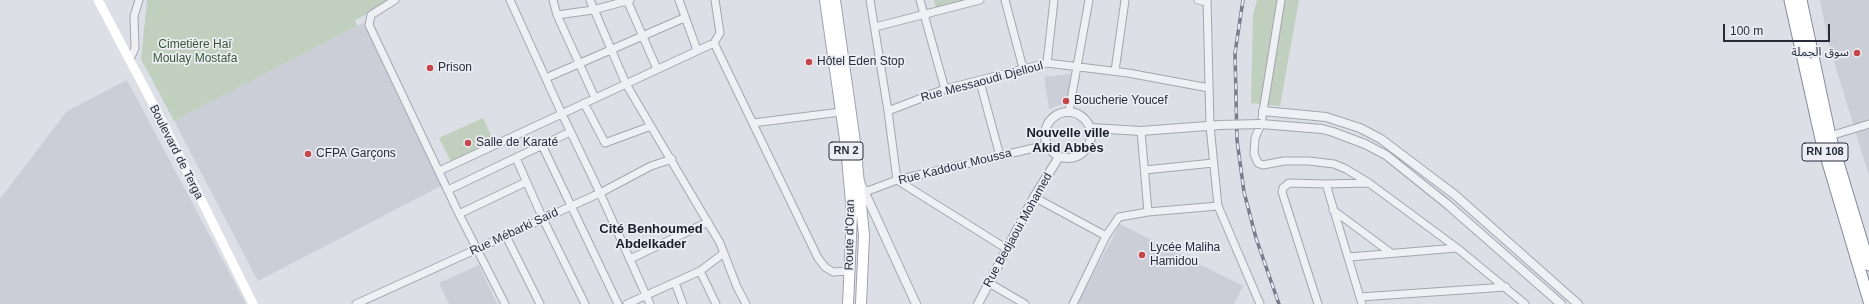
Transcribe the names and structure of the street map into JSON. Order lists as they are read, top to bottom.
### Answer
{
  "streets": {
    "highway": ["RN 108"],
    "main road": ["RN 2", "Boulevard de Terga", "Route d'Oran"],
    "street": [
      "Rue Messaoudi Djelloul",
      "Rue Kaddour Moussa",
      "Rue Bedjaoui Mohamed",
      "Rue Mébarki Saïd"
    ]
  },
  "crossings": [
    ["Rue Kaddour Moussa", "Rue Bedjaoui Mohamed"]
  ],
  "districts": ["Nouvelle ville Akid Abbès", "Cité Benhoumed Abdelkader"],
  "parks": ["Cimetière Haï Moulay Mostafa"],
  "places": [
    "سوق الجملة",
    "Hôtel Eden Stop",
    "Prison",
    "Boucherie Youcef",
    "Salle de Karaté",
    "CFPA Garçons",
    "Lycée Maliha Hamidou"
  ],
  "scale_bar": "100 m"
}
